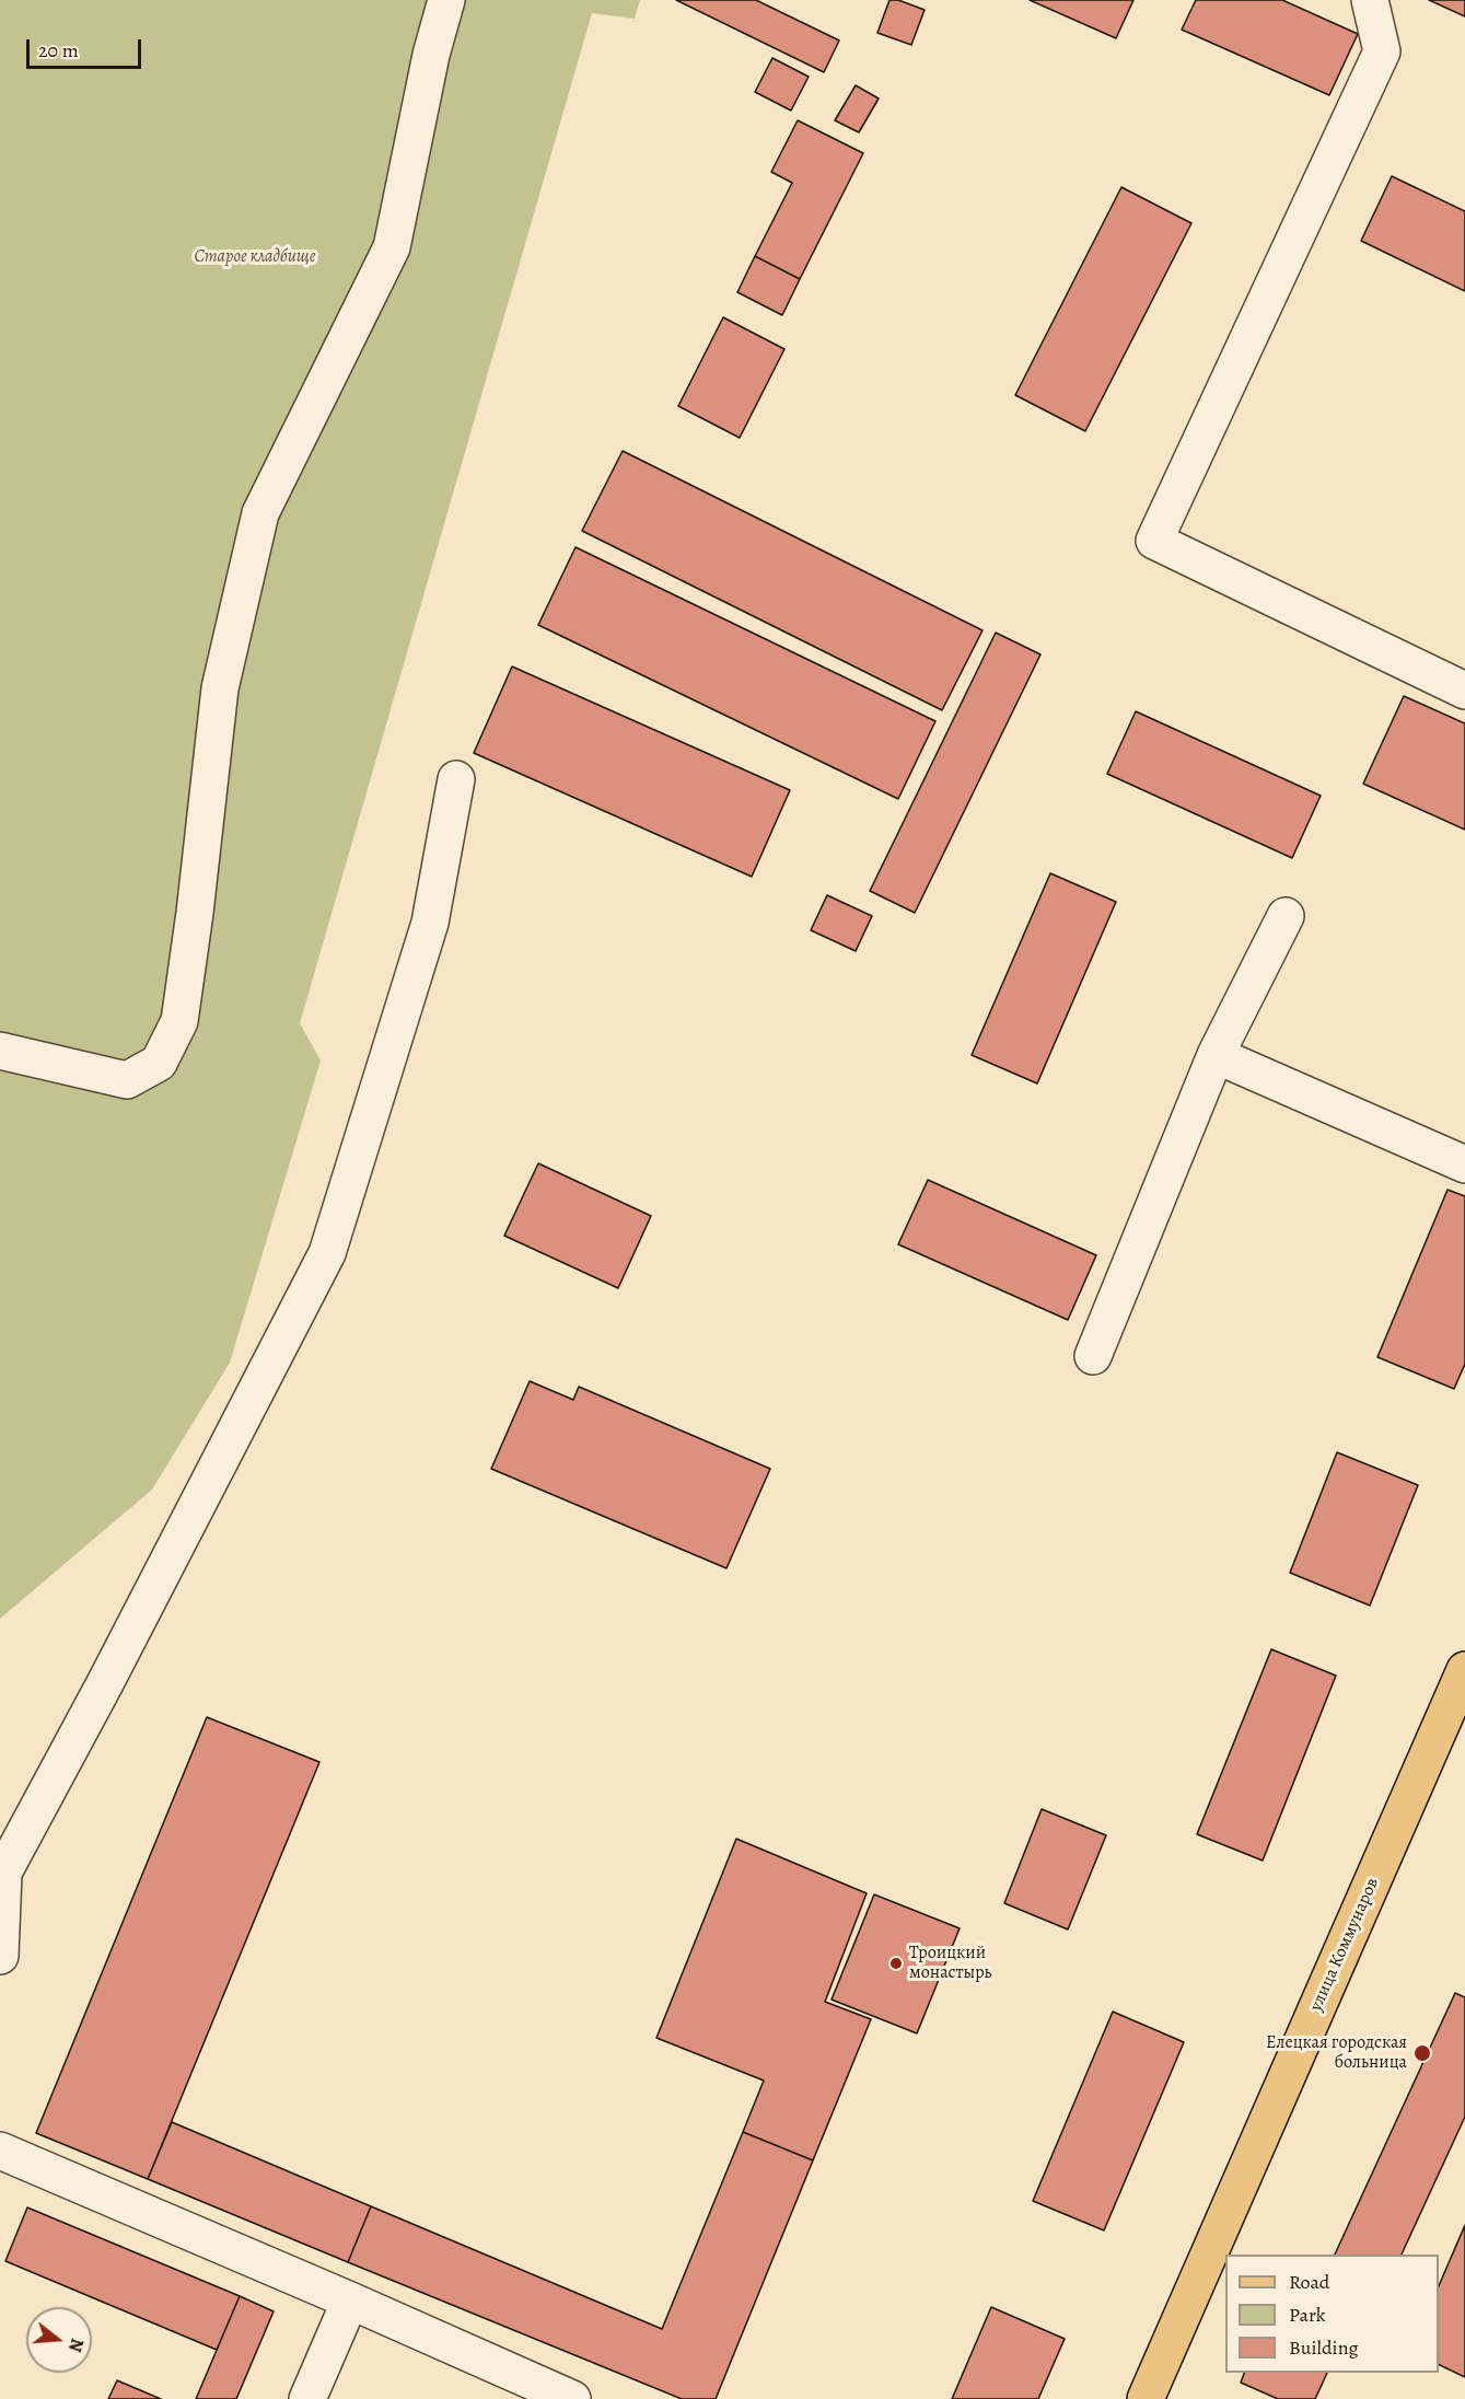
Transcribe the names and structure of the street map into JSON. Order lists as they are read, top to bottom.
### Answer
{
  "streets": {
    "main road": ["улица Коммунаров"]
  },
  "parks": ["Старое кладбище"],
  "places": ["Троицкий монастырь", "Елецкая городская больница"],
  "legend": ["Road", "Park", "Building"],
  "scale_bar": "20 m",
  "north": "right"
}
